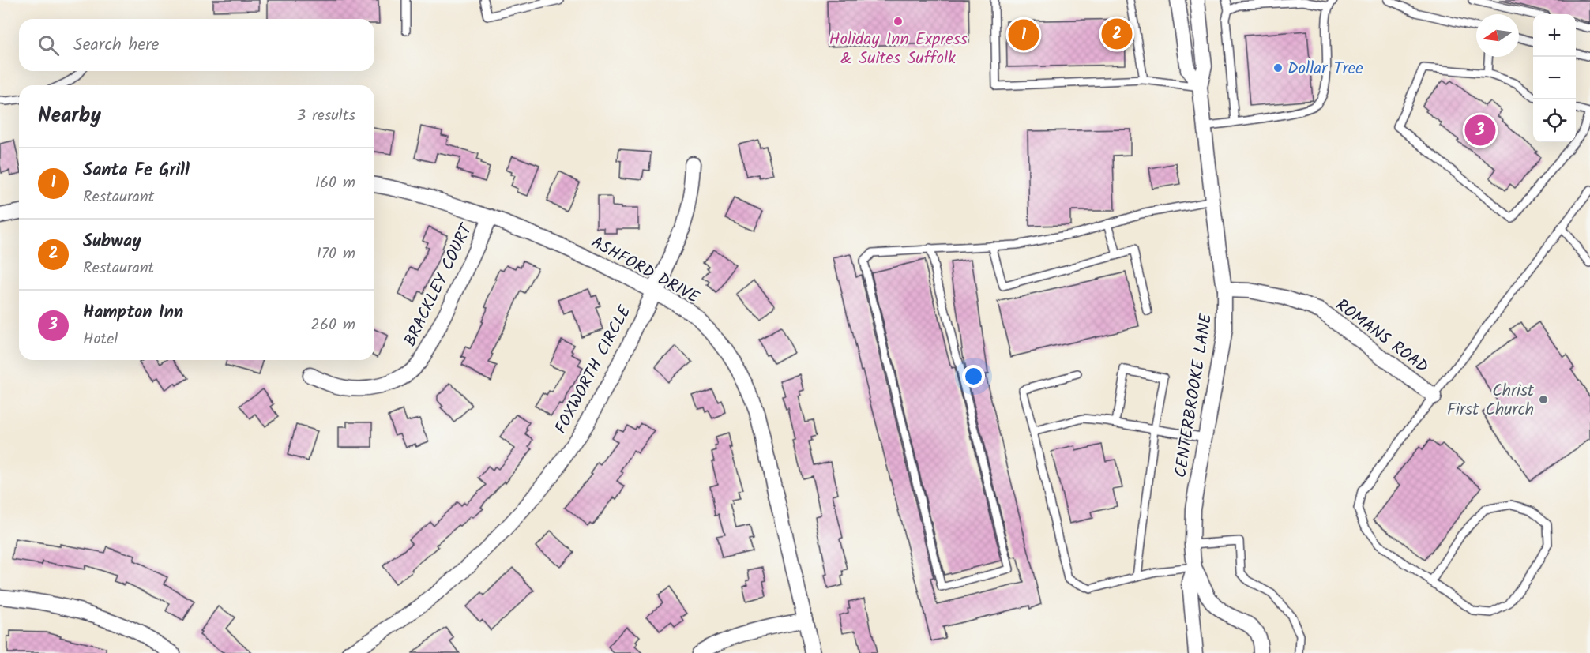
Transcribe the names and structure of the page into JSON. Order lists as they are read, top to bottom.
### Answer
{
  "streets": {
    "street": [
      "ASHFORD DRIVE",
      "BRACKLEY COURT",
      "ROMANS ROAD",
      "FOXWORTH CIRCLE",
      "CENTERBROOKE LANE"
    ]
  },
  "crossings": [
    ["ASHFORD DRIVE", "BRACKLEY COURT"],
    ["ASHFORD DRIVE", "FOXWORTH CIRCLE"],
    ["ROMANS ROAD", "CENTERBROOKE LANE"]
  ],
  "places": ["Holiday Inn Express & Suites Suffolk", "Dollar Tree", "Christ First Church"],
  "north": "left",
  "page": {
    "map_buttons": ["+", "−"],
    "pins": ["2", "1", "3"],
    "search": "Search here",
    "heading": ["Nearby", "3 results"],
    "list": [
      {
        "mark": "1",
        "name": "Santa Fe Grill",
        "note": "Restaurant",
        "value": "160 m"
      },
      {
        "mark": "2",
        "name": "Subway",
        "note": "Restaurant",
        "value": "170 m"
      },
      {
        "mark": "3",
        "name": "Hampton Inn",
        "note": "Hotel",
        "value": "260 m"
      }
    ]
  }
}
